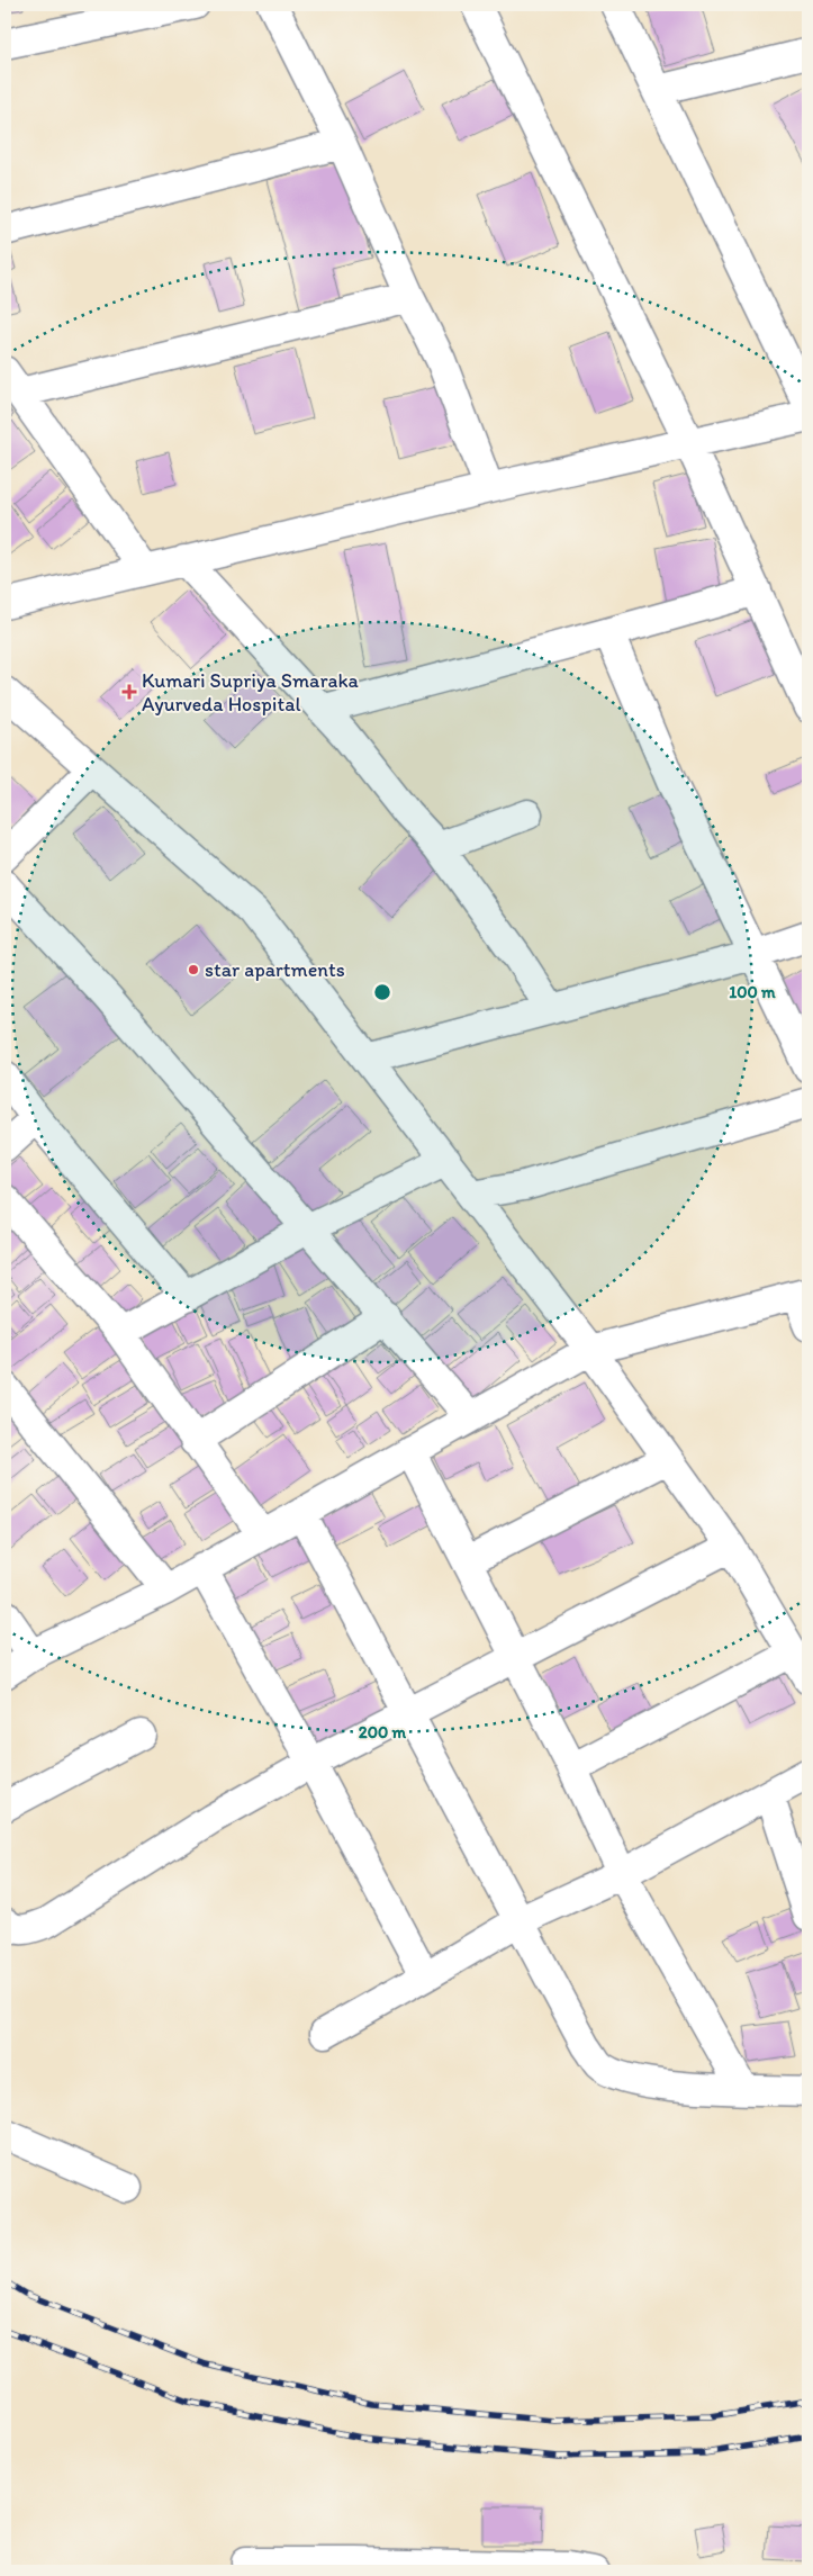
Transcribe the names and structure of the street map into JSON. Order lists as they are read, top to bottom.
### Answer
{
  "places": {
    "health": ["Kumari Supriya Smaraka Ayurveda Hospital"],
    "other": ["star apartments"]
  },
  "rings": ["100 m", "200 m"]
}
